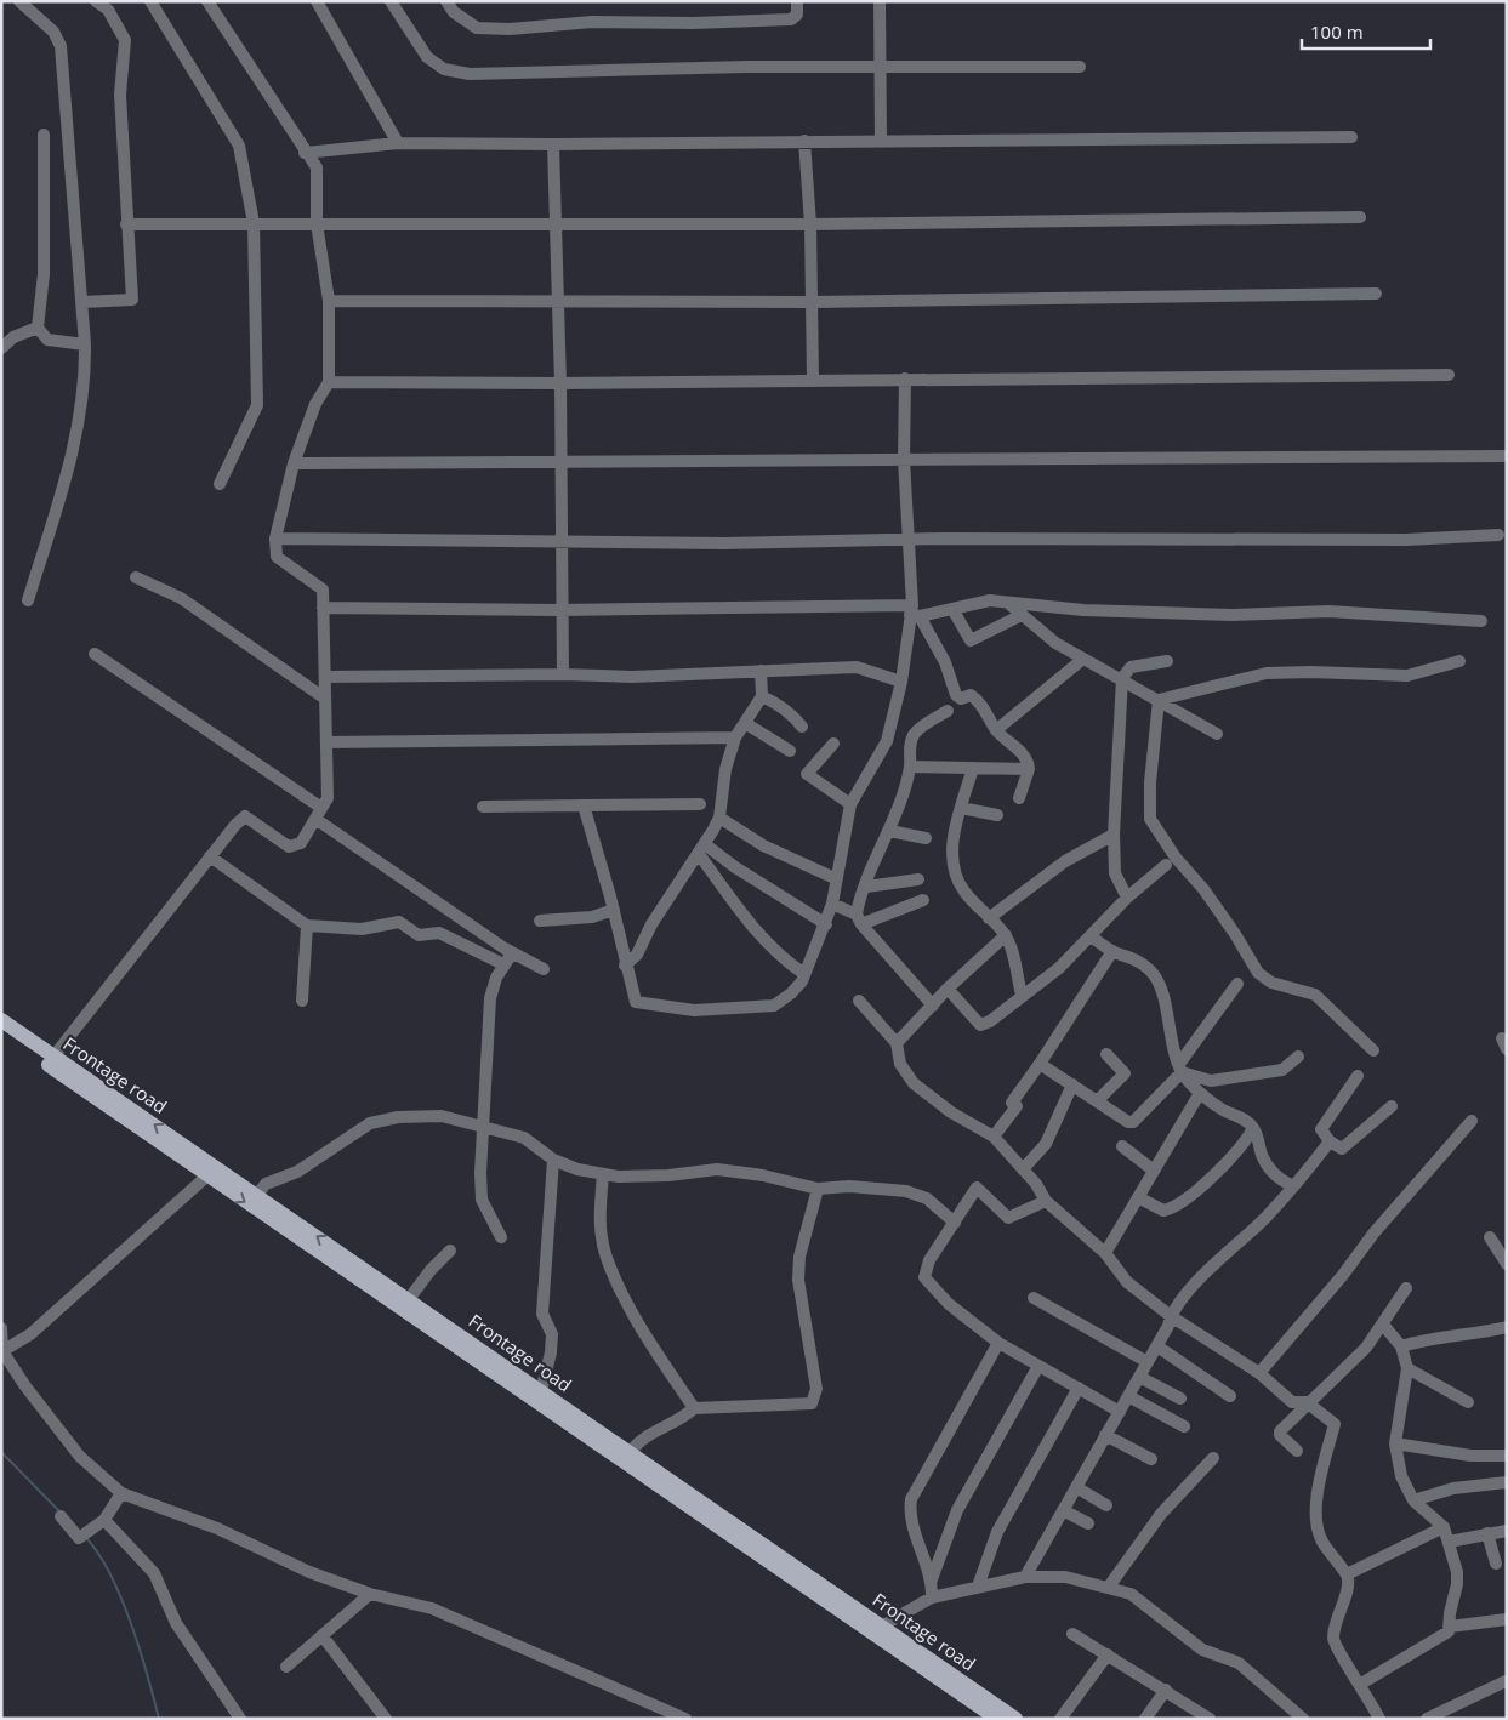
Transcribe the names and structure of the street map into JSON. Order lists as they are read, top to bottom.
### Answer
{
  "streets": {
    "main road": ["Frontage road"]
  },
  "scale_bar": "100 m"
}
